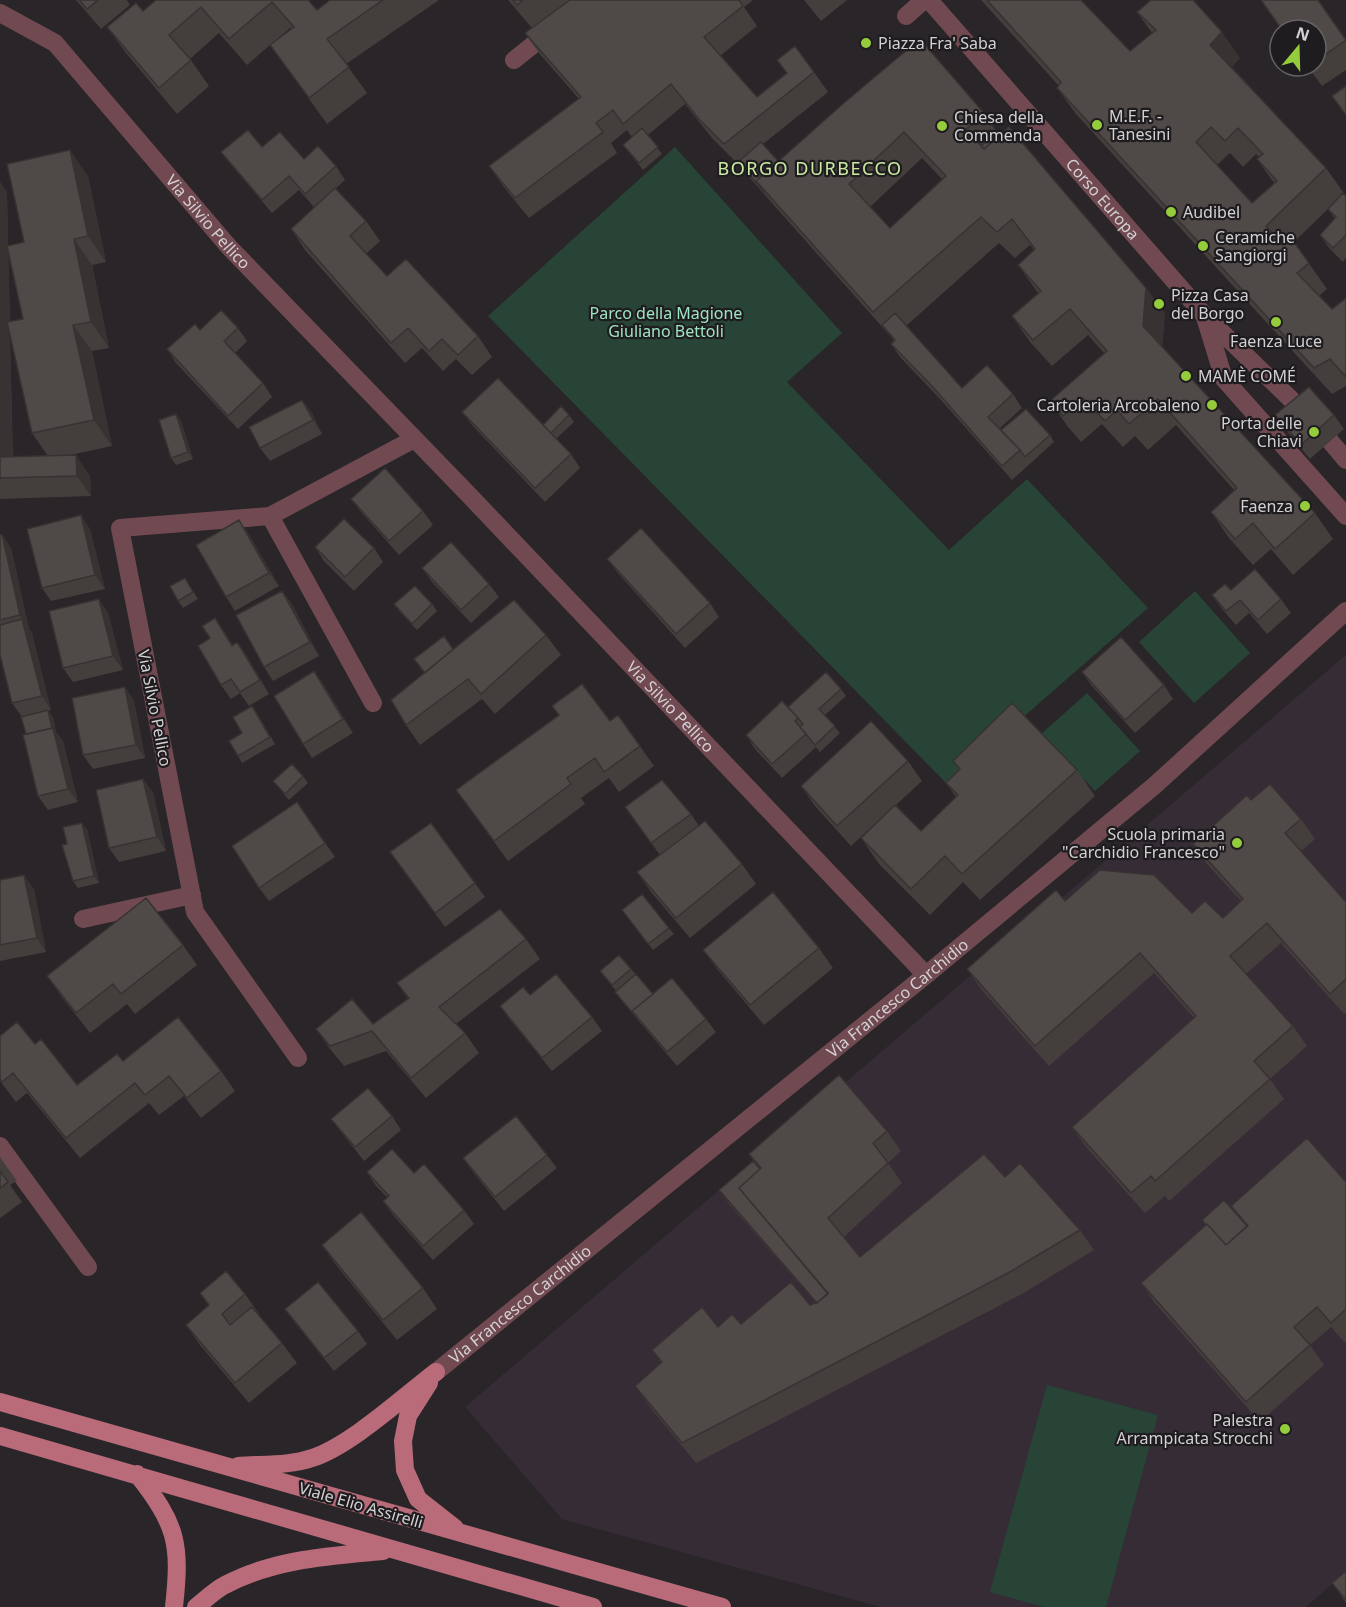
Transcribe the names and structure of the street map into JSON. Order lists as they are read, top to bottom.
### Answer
{
  "streets": {
    "main road": ["Viale Elio Assirelli"],
    "street": ["Corso Europa", "Via Silvio Pellico", "Via Francesco Carchidio"]
  },
  "crossings": [
    ["Via Silvio Pellico", "Via Francesco Carchidio"]
  ],
  "districts": ["BORGO DURBECCO"],
  "parks": ["Parco della Magione Giuliano Bettoli"],
  "places": [
    "Piazza Fra' Saba",
    "M.E.F. - Tanesini",
    "Chiesa della Commenda",
    "Audibel",
    "Ceramiche Sangiorgi",
    "Pizza Casa del Borgo",
    "Faenza Luce",
    "MAMÈ COMÉ",
    "Cartoleria Arcobaleno",
    "Porta delle Chiavi",
    "Faenza",
    "Scuola primaria \"Carchidio Francesco\"",
    "Palestra Arrampicata Strocchi"
  ],
  "north": "top"
}
